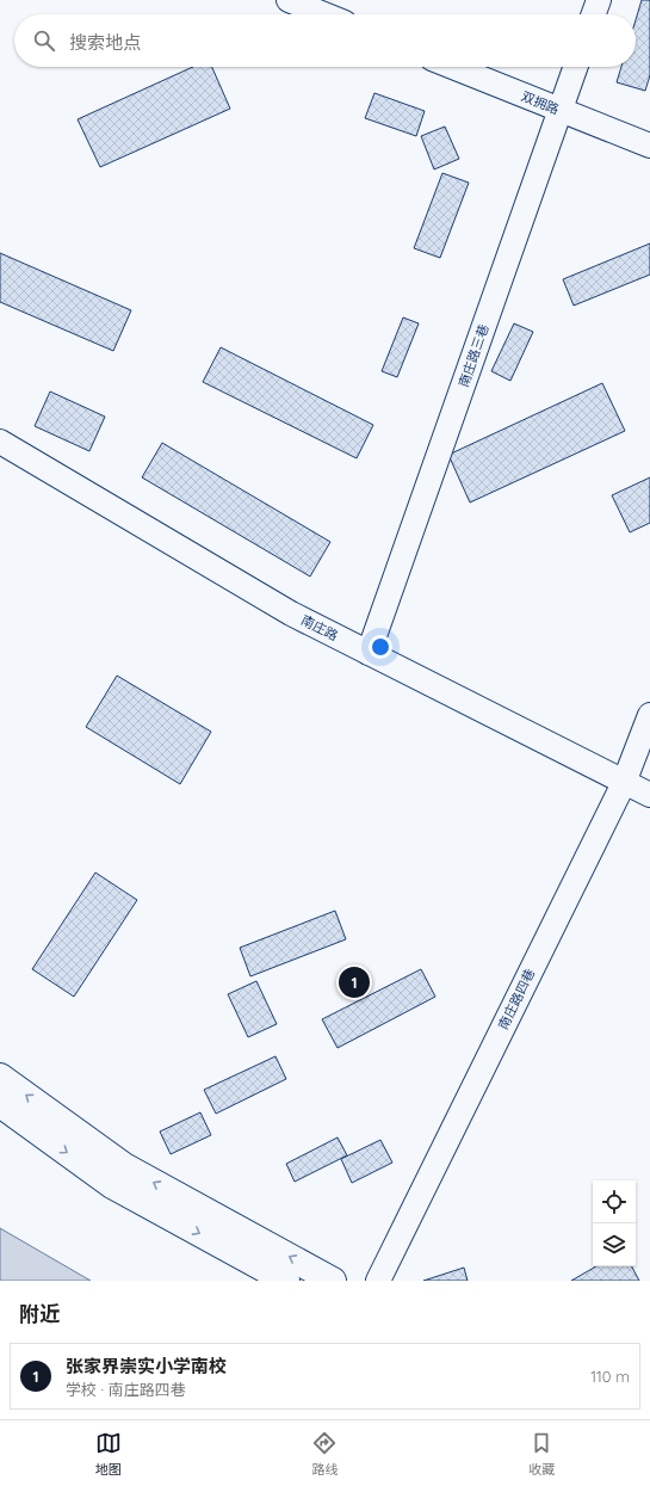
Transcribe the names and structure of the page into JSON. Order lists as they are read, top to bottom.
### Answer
{
  "streets": {
    "street": [
      "双拥路",
      "南庄路三巷",
      "南庄路",
      "南庄路四巷"
    ]
  },
  "crossings": [
    ["双拥路", "南庄路三巷"],
    ["南庄路三巷", "南庄路"],
    ["南庄路", "南庄路四巷"]
  ],
  "page": {
    "search": "搜索地点",
    "pins": "1",
    "heading": "附近",
    "list": [
      {
        "mark": "1",
        "name": "张家界崇实小学南校",
        "note": "学校 · 南庄路四巷",
        "value": "110 m"
      }
    ],
    "nav": ["地图", "路线", "收藏"]
  }
}
